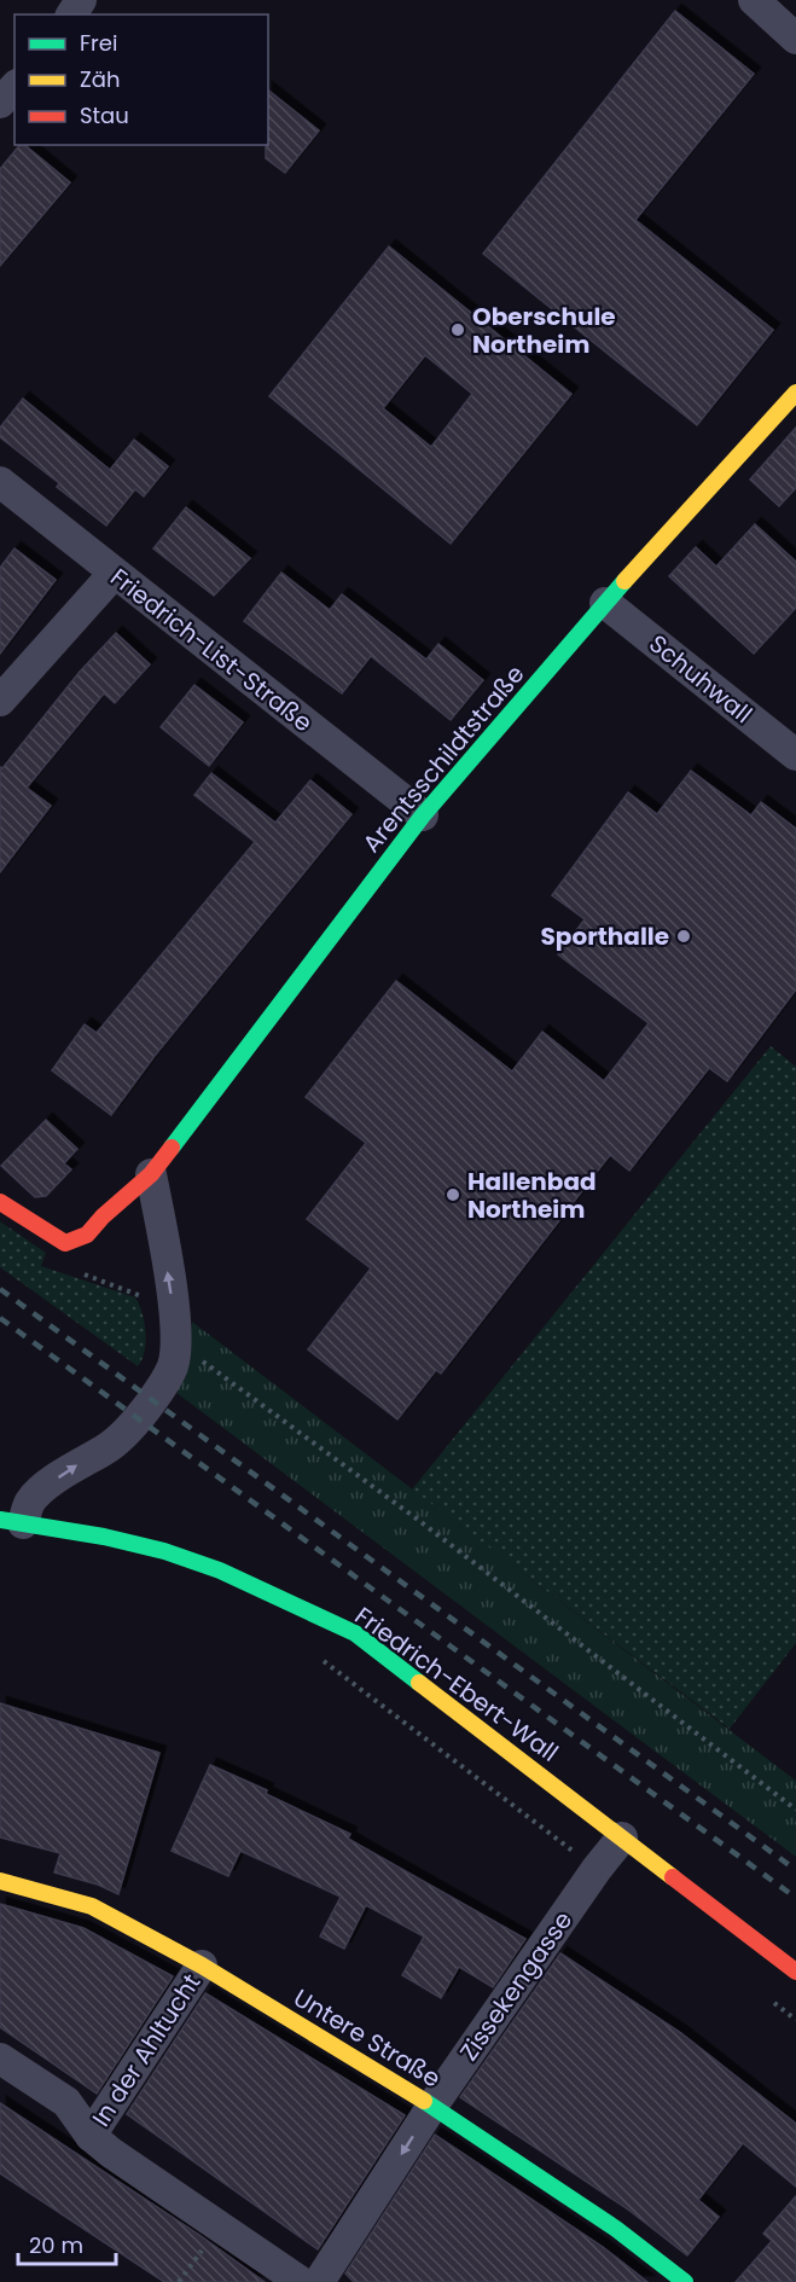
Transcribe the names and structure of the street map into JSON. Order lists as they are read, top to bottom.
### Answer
{
  "streets": {
    "street": [
      "Friedrich-List-Straße",
      "Schuhwall",
      "Arentsschildtstraße",
      "Friedrich-Ebert-Wall",
      "Zissekengasse",
      "Untere Straße",
      "In der Ahltucht"
    ]
  },
  "crossings": [
    ["Friedrich-List-Straße", "Arentsschildtstraße"],
    ["Schuhwall", "Arentsschildtstraße"],
    ["Friedrich-Ebert-Wall", "Zissekengasse"],
    ["Zissekengasse", "Untere Straße"],
    ["Untere Straße", "In der Ahltucht"]
  ],
  "one_way": ["Zissekengasse"],
  "places": ["Oberschule Northeim", "Sporthalle", "Hallenbad Northeim"],
  "legend": ["Frei", "Zäh", "Stau"],
  "scale_bar": "20 m"
}
